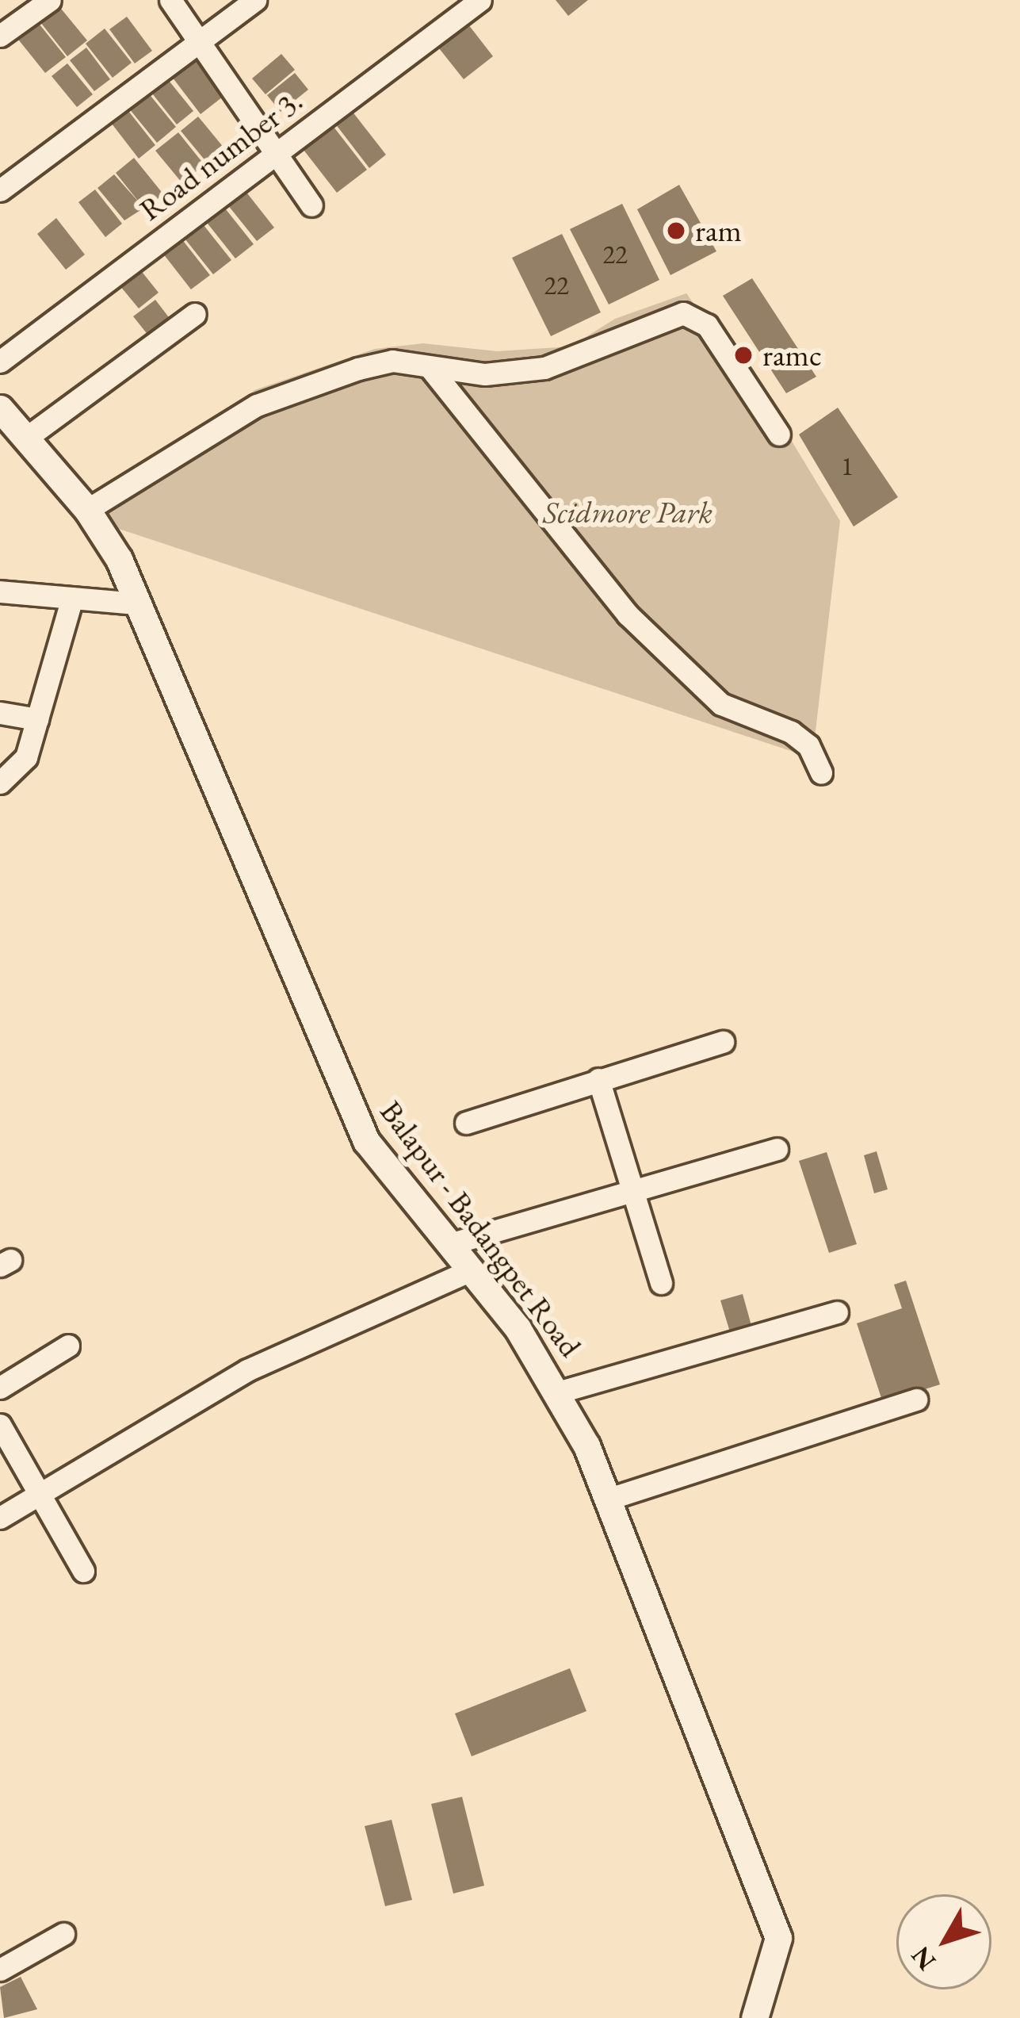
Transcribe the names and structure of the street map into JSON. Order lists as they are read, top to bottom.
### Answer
{
  "streets": {
    "street": ["Road number 3.", "Balapur - Badangpet Road"]
  },
  "parks": ["Scidmore Park"],
  "places": ["ram", "ramc"],
  "house_numbers": ["22", "22", "1"],
  "north": "bottom left"
}
